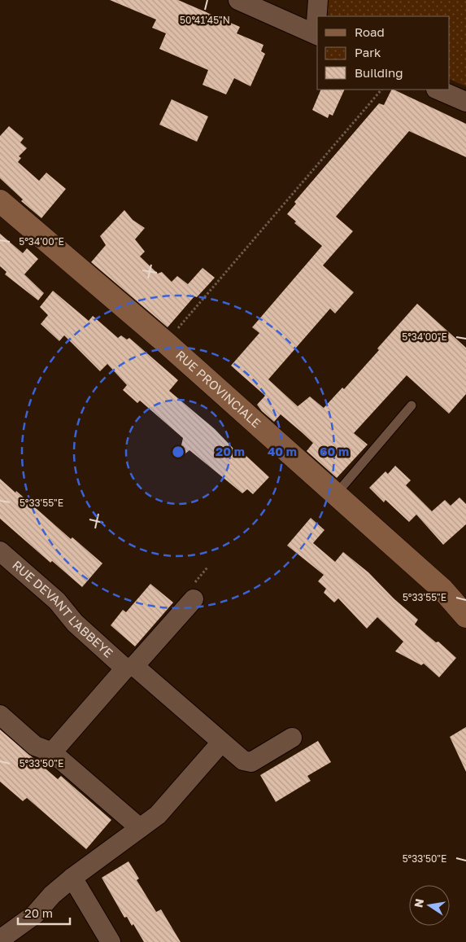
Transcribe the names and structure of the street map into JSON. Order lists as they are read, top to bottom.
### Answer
{
  "streets": {
    "main road": ["RUE PROVINCIALE"],
    "street": ["RUE DEVANT L'ABBEYE"]
  },
  "legend": ["Road", "Park", "Building"],
  "scale_bar": "20 m",
  "north": "left",
  "coordinates": [
    "50°41'45\"N",
    "5°34'00\"E",
    "5°33'55\"E",
    "5°33'50\"E"
  ],
  "rings": ["20 m", "40 m", "60 m"]
}
